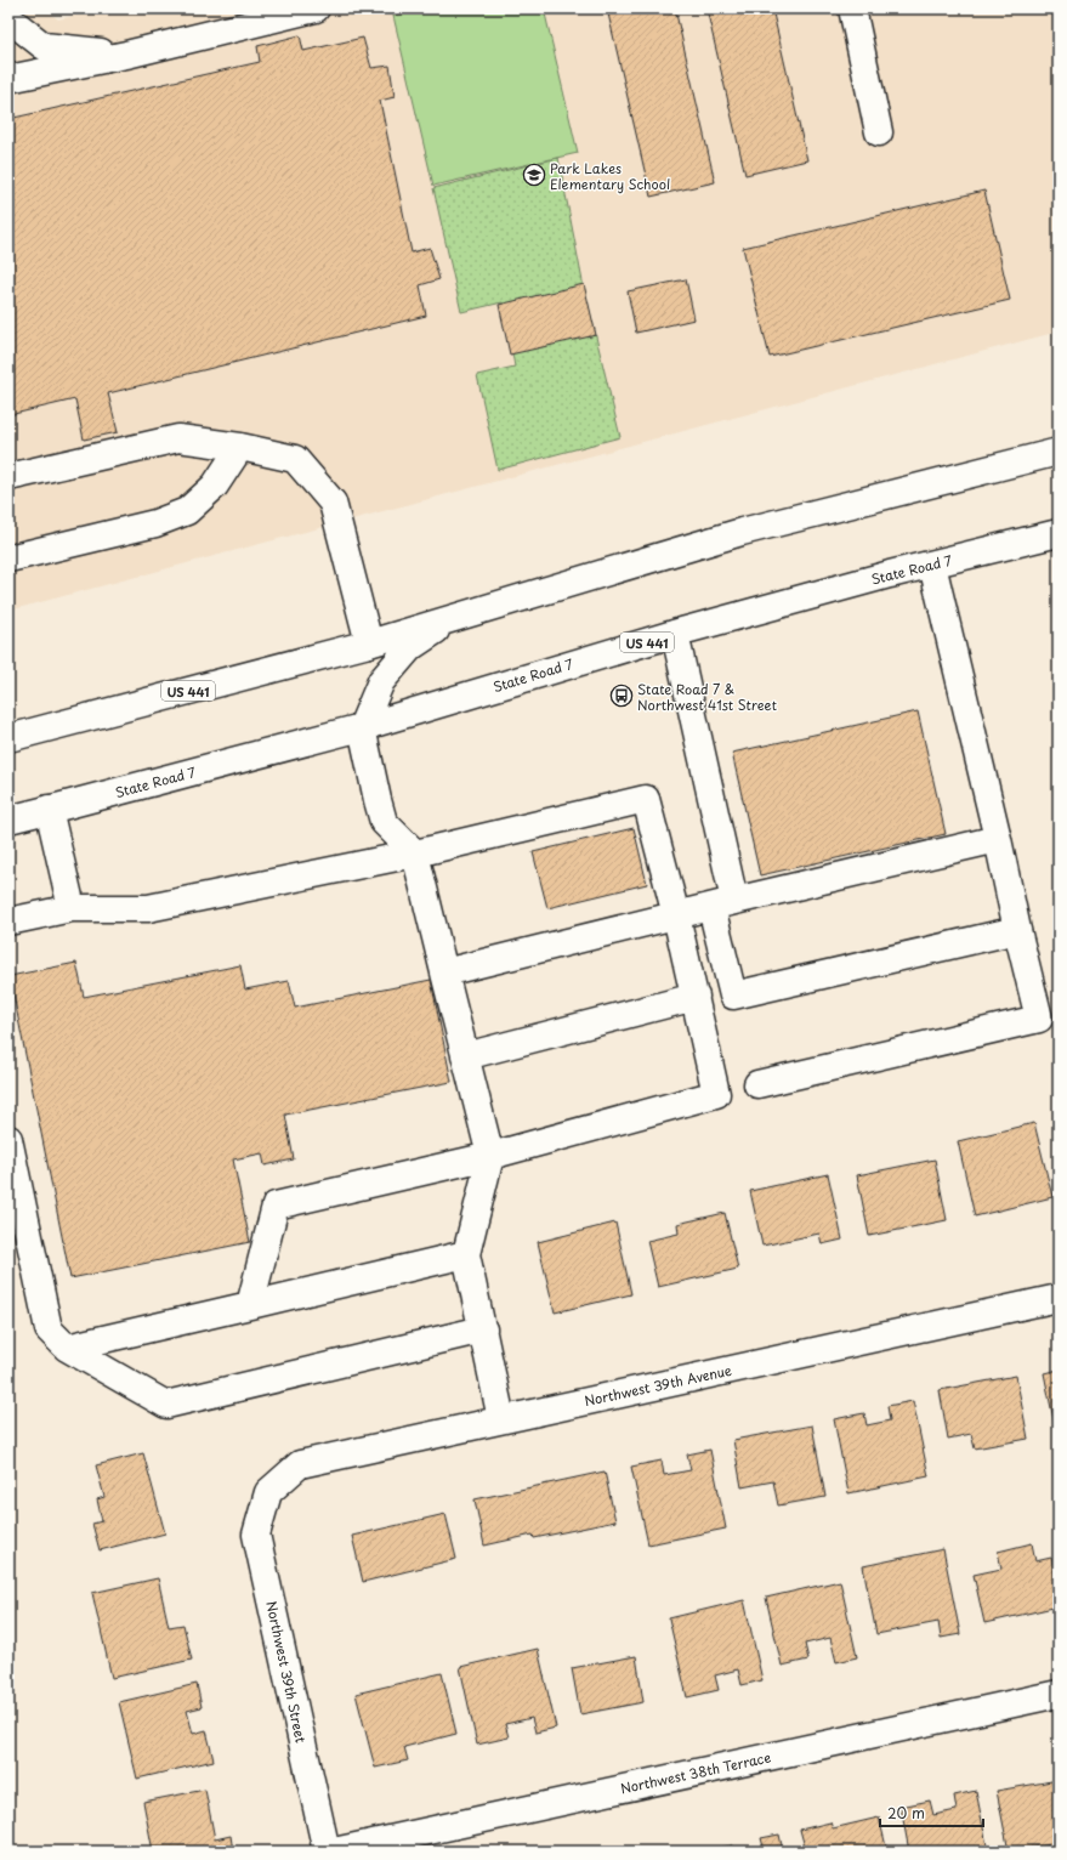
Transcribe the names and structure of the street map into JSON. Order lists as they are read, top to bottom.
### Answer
{
  "streets": {
    "main road": [
      "State Road 7",
      "US 441",
      "Northwest 39th Avenue",
      "Northwest 39th Street",
      "Northwest 38th Terrace"
    ]
  },
  "crossings": [
    ["Northwest 39th Avenue", "Northwest 39th Street"]
  ],
  "places": {
    "school or university": ["Park Lakes Elementary School"],
    "bus stop": ["State Road 7 & Northwest 41st Street"]
  },
  "scale_bar": "20 m"
}
